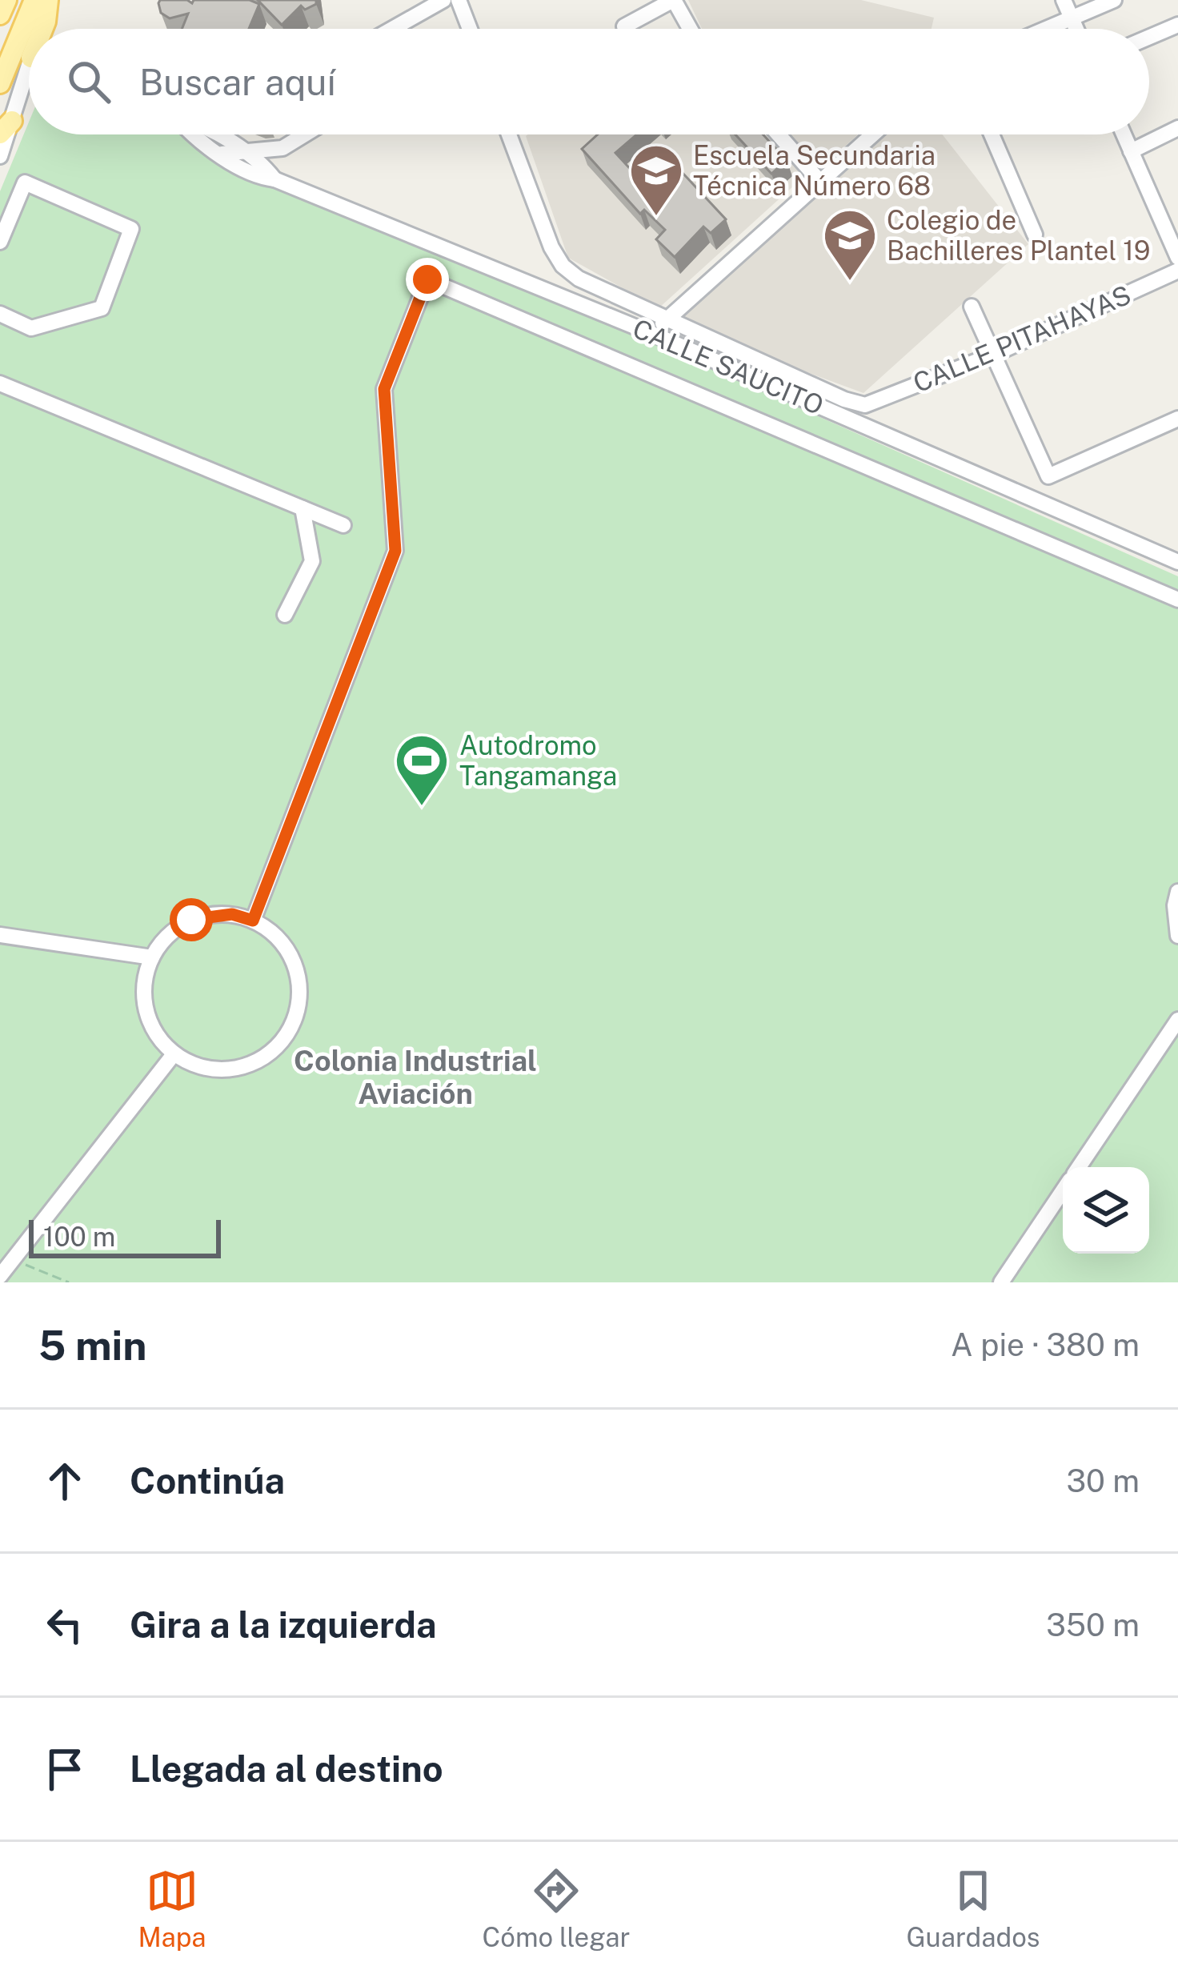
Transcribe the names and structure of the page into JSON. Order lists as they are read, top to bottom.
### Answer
{
  "streets": {
    "street": ["CALLE PITAHAYAS", "CALLE SAUCITO"]
  },
  "districts": ["Colonia Industrial Aviación"],
  "places": {
    "school or university": ["Escuela Secundaria Técnica Número 68", "Colegio de Bachilleres Plantel 19"],
    "sports": ["Autodromo Tangamanga"]
  },
  "scale_bar": "100 m",
  "page": {
    "search": "Buscar aquí",
    "scale": "100 m",
    "heading": ["5 min", "A pie · 380 m"],
    "list": [
      ["Continúa", "30 m"],
      ["Gira a la izquierda", "350 m"],
      "Llegada al destino"
    ],
    "nav": ["Mapa", "Cómo llegar", "Guardados"]
  }
}
